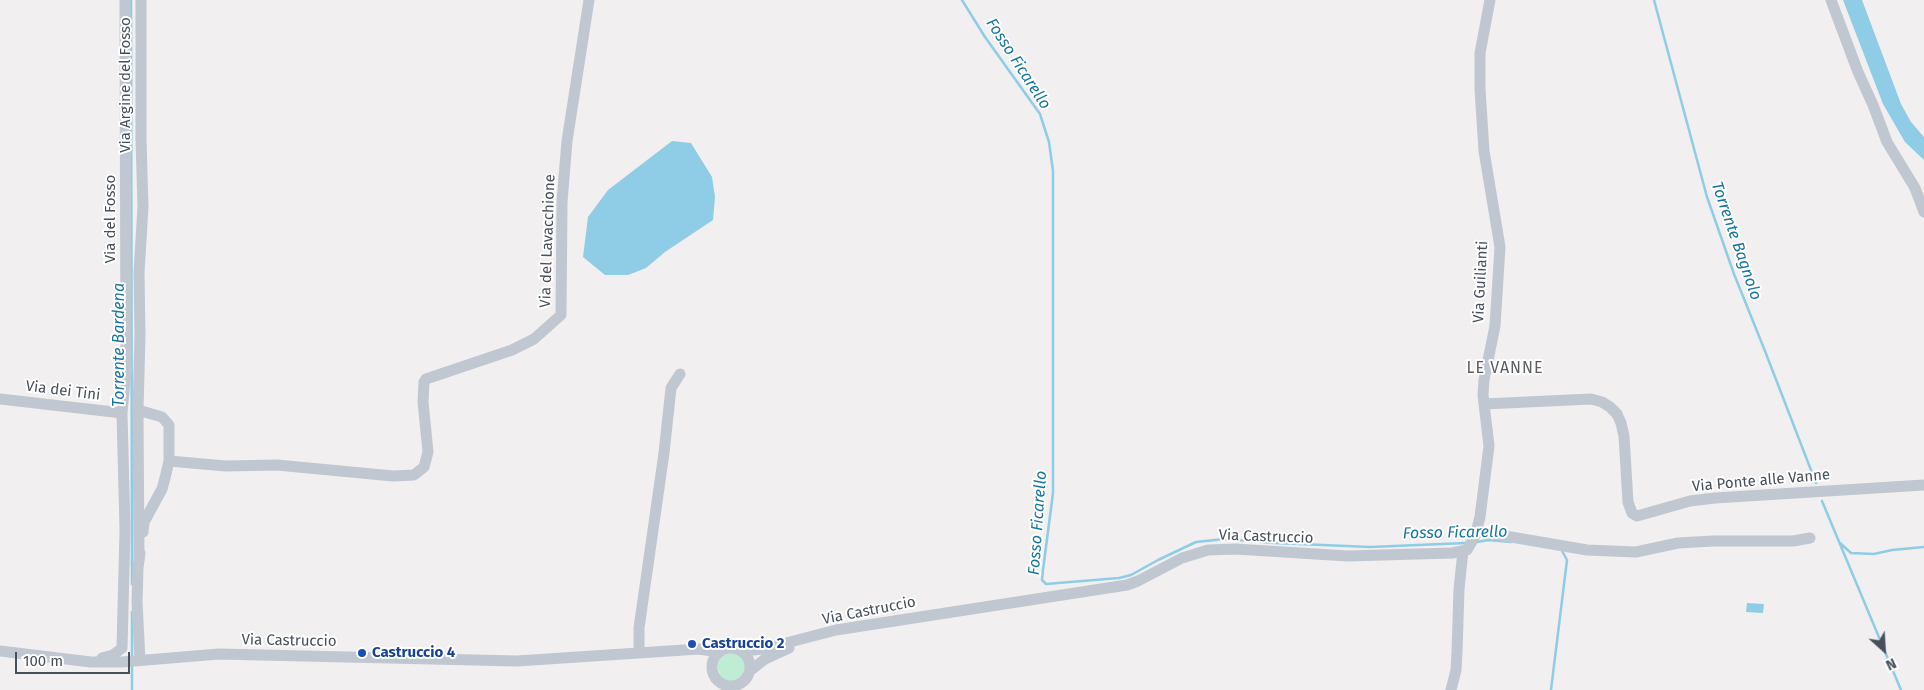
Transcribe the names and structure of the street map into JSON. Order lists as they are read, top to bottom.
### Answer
{
  "streets": {
    "street": [
      "Via Argine del Fosso",
      "Via del Fosso",
      "Via del Lavacchione",
      "Via Guilianti",
      "Via dei Tini",
      "Via Ponte alle Vanne",
      "Via Castruccio"
    ]
  },
  "crossings": [
    ["Via del Fosso", "Via dei Tini"],
    ["Via del Fosso", "Via Castruccio"],
    ["Via Guilianti", "Via Ponte alle Vanne"],
    ["Via Guilianti", "Via Castruccio"]
  ],
  "districts": ["LE VANNE"],
  "water": ["Fosso Ficarello", "Torrente Bagnolo", "Torrente Bardena"],
  "places": ["Castruccio 2", "Castruccio 4"],
  "scale_bar": "100 m",
  "north": "bottom right"
}
